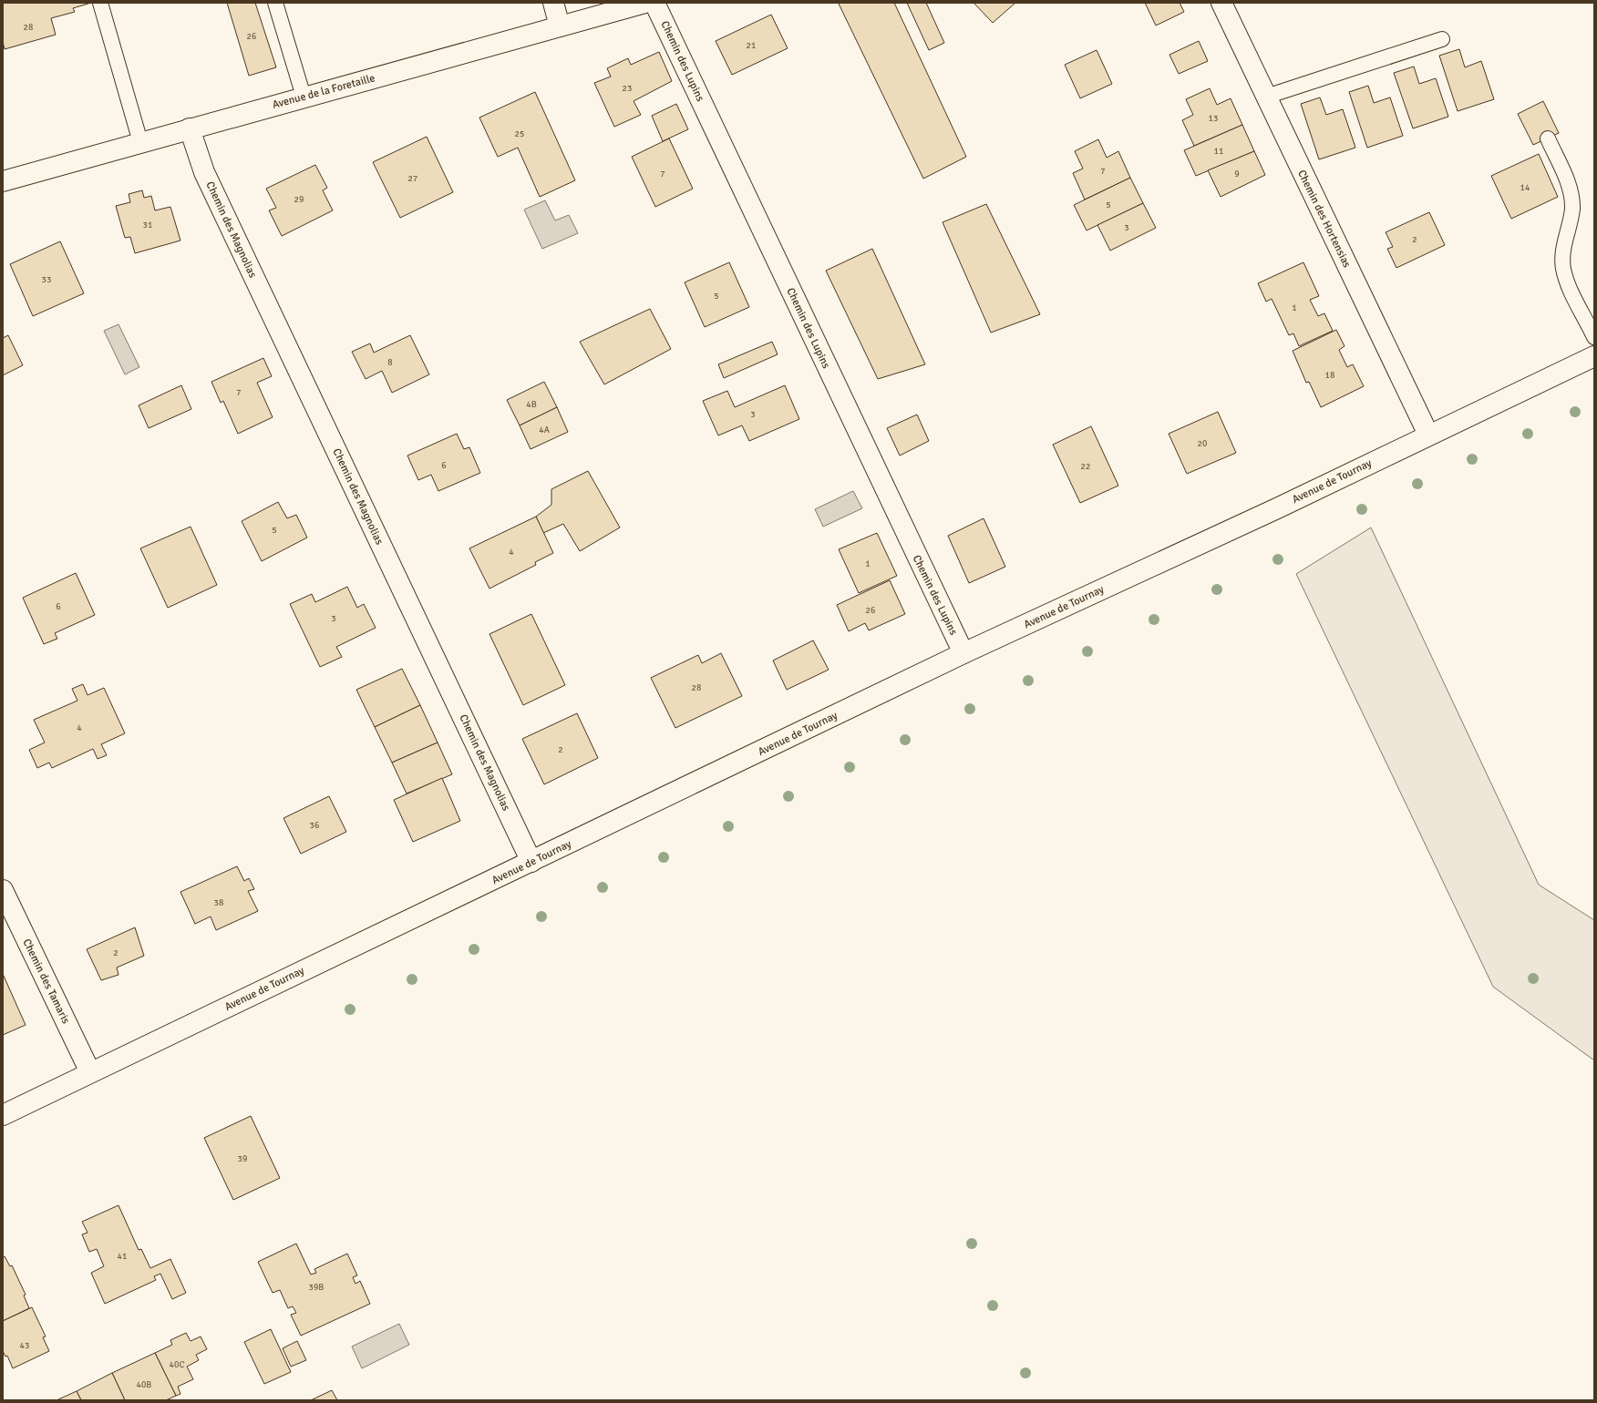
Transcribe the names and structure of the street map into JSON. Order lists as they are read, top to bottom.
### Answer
{
  "streets": {
    "street": [
      "Chemin des Lupins",
      "Avenue de la Foretaille",
      "Chemin des Hortensias",
      "Chemin des Magnolias",
      "Avenue de Tournay",
      "Chemin des Tamaris"
    ]
  },
  "crossings": [
    ["Chemin des Lupins", "Avenue de Tournay"],
    ["Avenue de la Foretaille", "Chemin des Magnolias"],
    ["Chemin des Hortensias", "Avenue de Tournay"],
    ["Chemin des Magnolias", "Avenue de Tournay"],
    ["Avenue de Tournay", "Chemin des Tamaris"]
  ],
  "house_numbers": [
    "28",
    "26",
    "21",
    "23",
    "13",
    "25",
    "11",
    "7",
    "7",
    "9",
    "27",
    "14",
    "29",
    "5",
    "31",
    "3",
    "2",
    "33",
    "5",
    "1",
    "8",
    "18",
    "7",
    "4B",
    "3",
    "4A",
    "20",
    "6",
    "22",
    "5",
    "4",
    "1",
    "6",
    "26",
    "3",
    "28",
    "4",
    "2",
    "36",
    "38",
    "2",
    "39",
    "41",
    "39B",
    "43",
    "40C",
    "40B"
  ]
}
